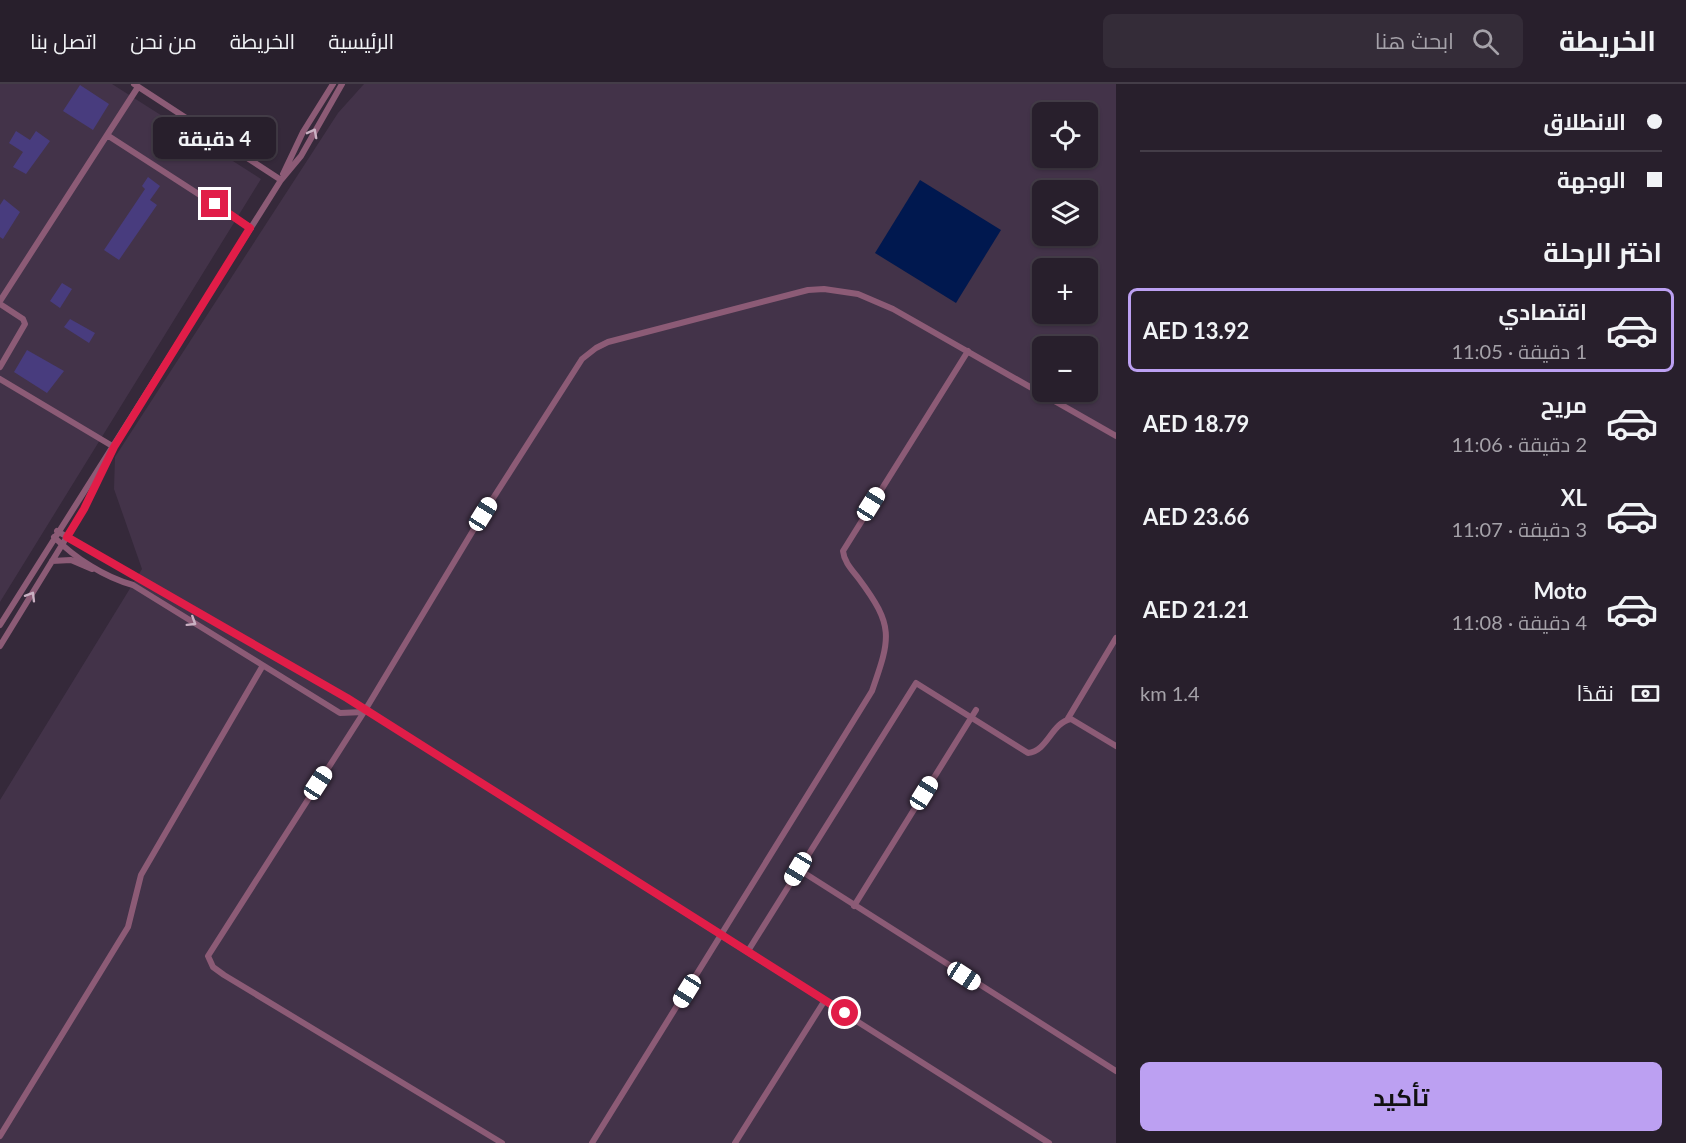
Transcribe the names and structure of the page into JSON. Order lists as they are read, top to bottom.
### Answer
{
  "page": {
    "header": "الخريطة",
    "search": "ابحث هنا",
    "nav": [
      "الرئيسية",
      "الخريطة",
      "من نحن",
      "اتصل بنا"
    ],
    "banner": ["الانطلاق", "الوجهة"],
    "map_buttons": ["+", "−"],
    "bubble": "4 دقيقة",
    "heading": "اختر الرحلة",
    "list": [
      {
        "name": "اقتصادي",
        "note": "1 دقيقة · 11:05",
        "value": "AED 13.92"
      },
      {
        "name": "مريح",
        "note": "2 دقيقة · 11:06",
        "value": "AED 18.79"
      },
      {
        "name": "XL",
        "note": "3 دقيقة · 11:07",
        "value": "AED 23.66"
      },
      {
        "name": "Moto",
        "note": "4 دقيقة · 11:08",
        "value": "AED 21.21"
      }
    ],
    "pay": ["نقدًا", "1.4 km"],
    "buttons": "تأكيد"
  }
}
